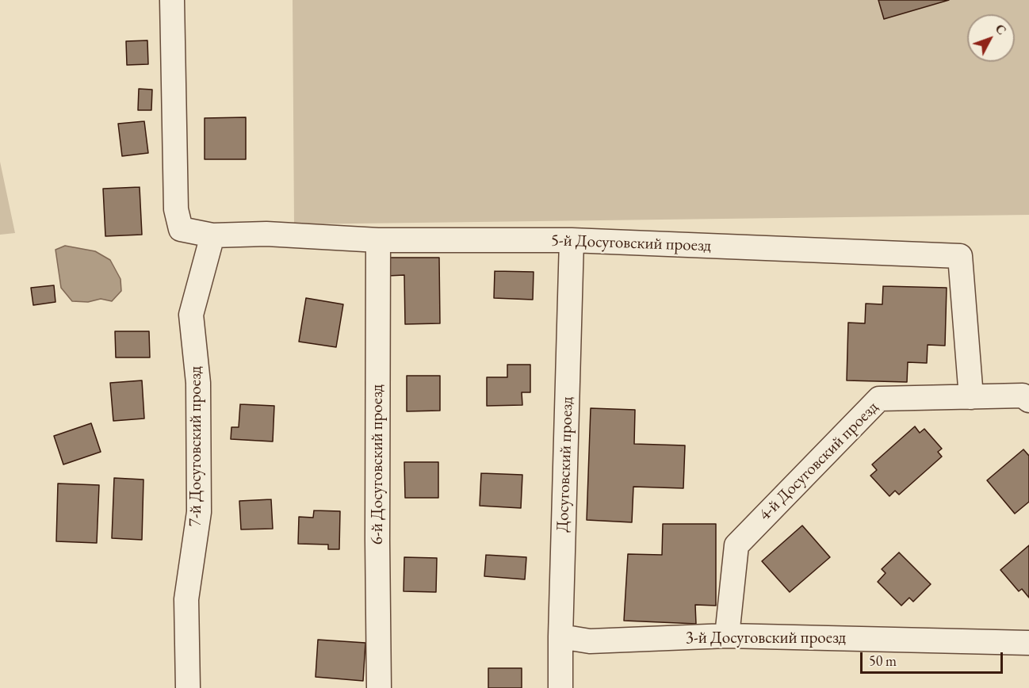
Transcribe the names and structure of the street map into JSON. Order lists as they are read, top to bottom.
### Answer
{
  "streets": {
    "street": [
      "5-й Досуговский проезд",
      "7-й Досуговский проезд",
      "4-й Досуговский проезд",
      "6-й Досуговский проезд",
      "Досуговский проезд",
      "3-й Досуговский проезд"
    ]
  },
  "crossings": [
    ["5-й Досуговский проезд", "7-й Досуговский проезд"],
    ["5-й Досуговский проезд", "4-й Досуговский проезд"],
    ["5-й Досуговский проезд", "6-й Досуговский проезд"],
    ["5-й Досуговский проезд", "Досуговский проезд"],
    ["4-й Досуговский проезд", "3-й Досуговский проезд"],
    ["Досуговский проезд", "3-й Досуговский проезд"]
  ],
  "scale_bar": "50 m",
  "north": "top right"
}
